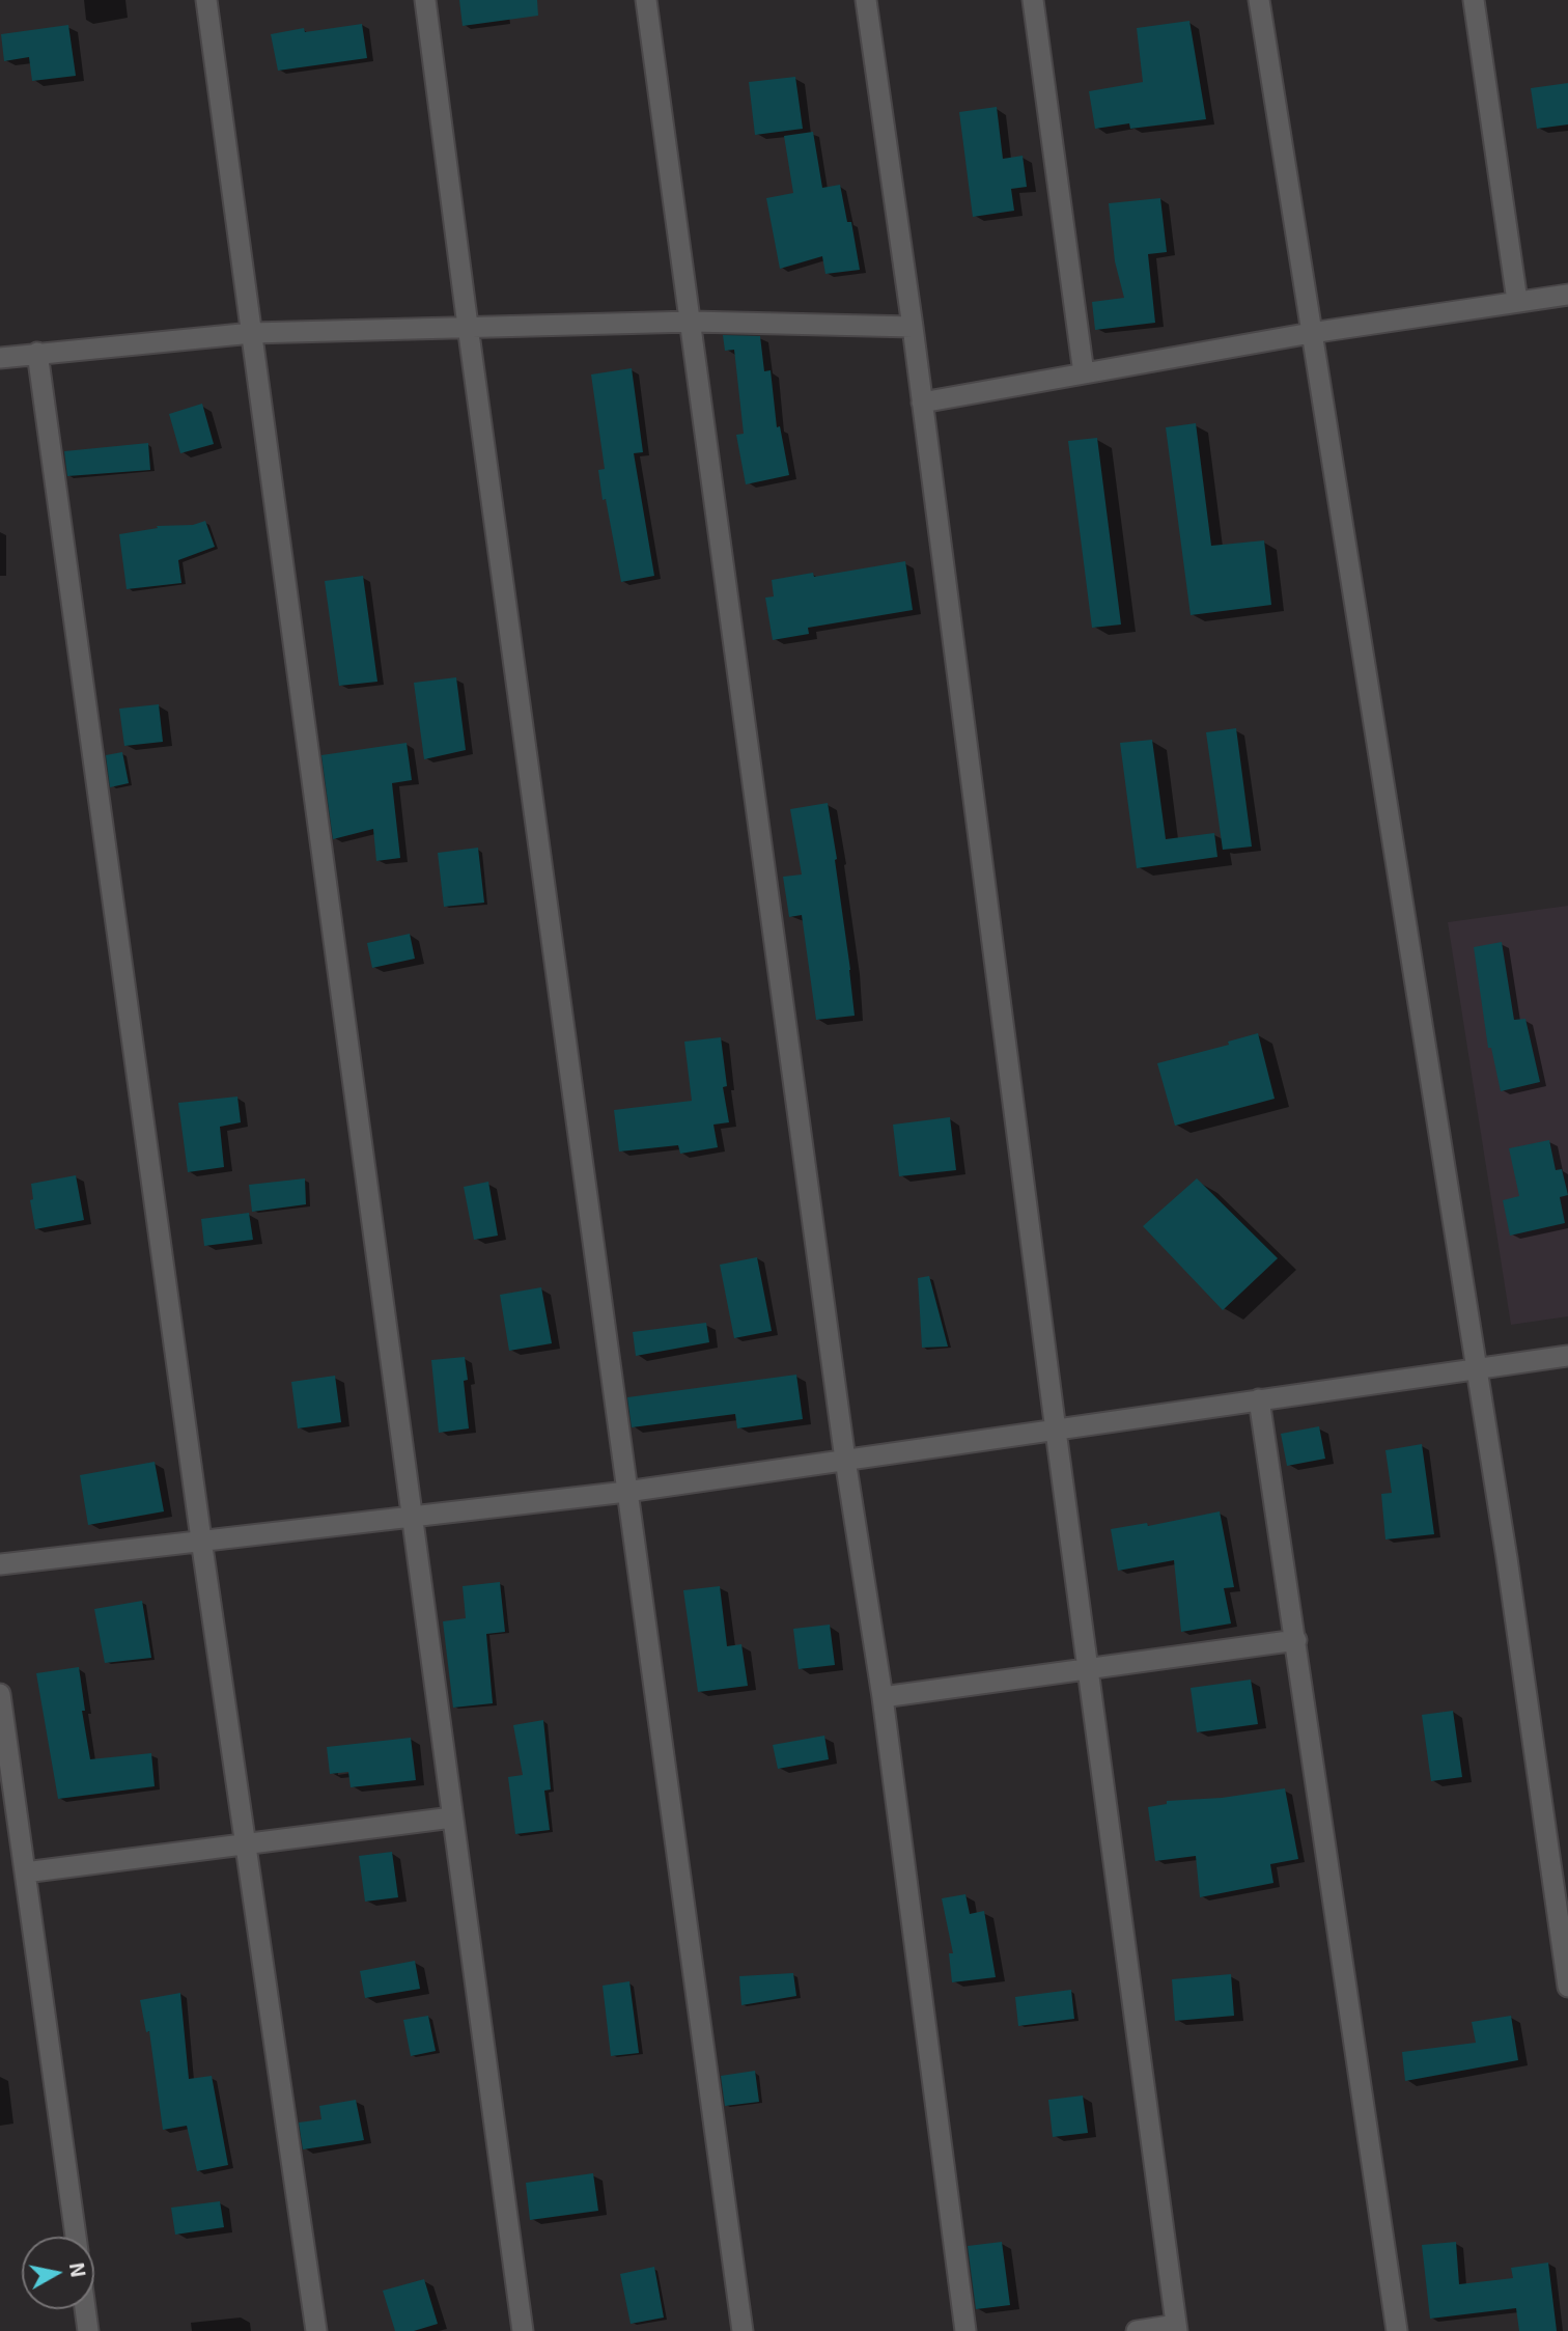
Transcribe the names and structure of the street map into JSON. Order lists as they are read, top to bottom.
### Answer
{
  "north": "right"
}
